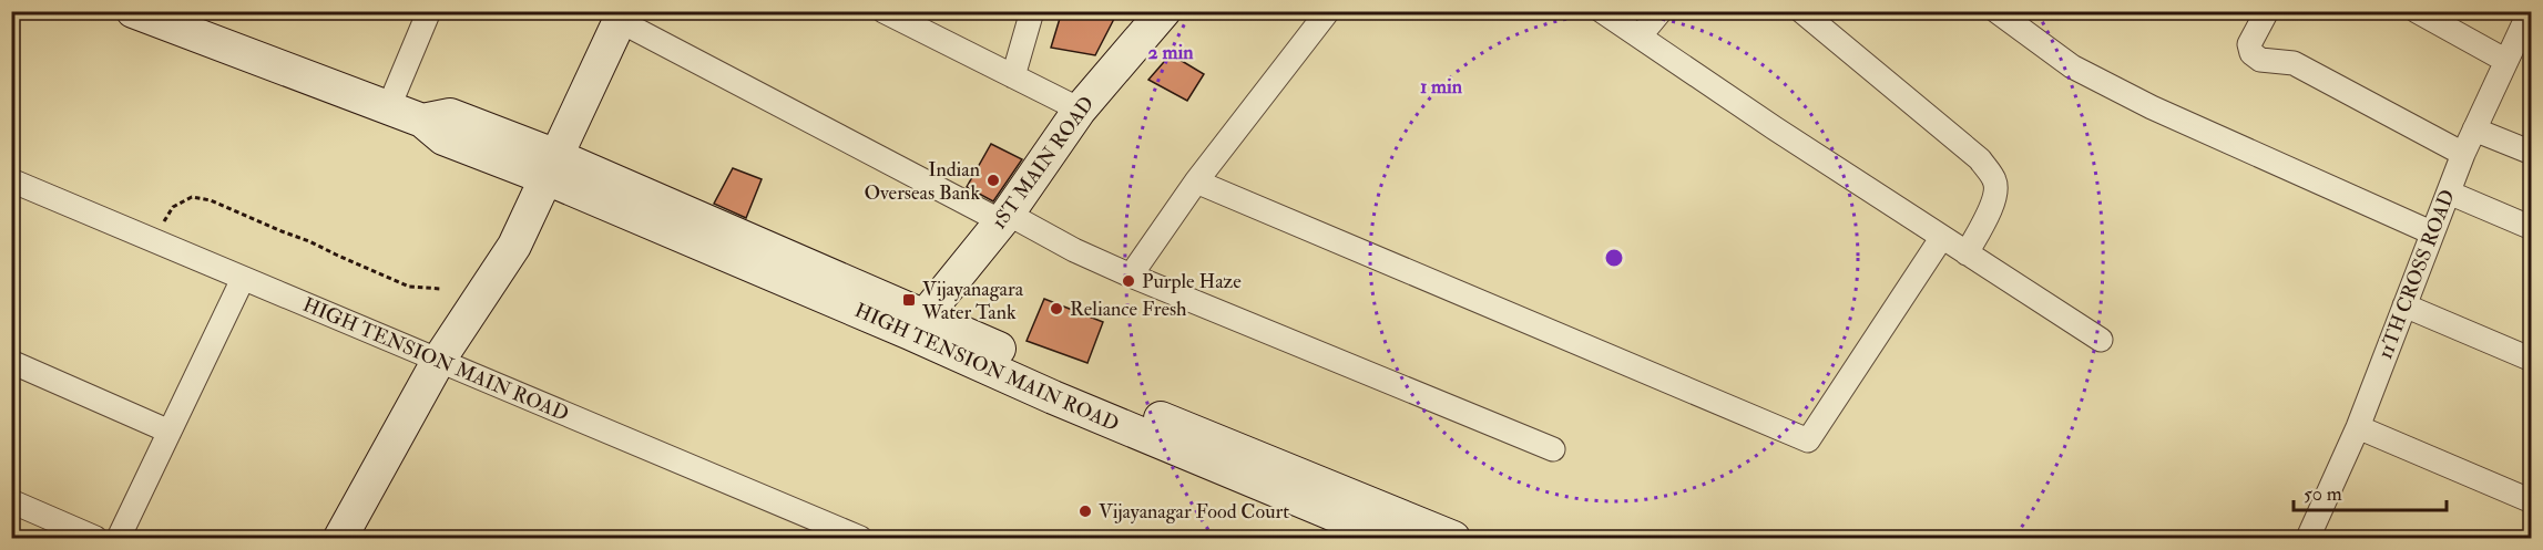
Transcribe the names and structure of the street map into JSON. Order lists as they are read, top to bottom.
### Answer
{
  "streets": {
    "main road": ["1ST MAIN ROAD", "HIGH TENSION MAIN ROAD"],
    "street": ["11TH CROSS ROAD"]
  },
  "crossings": [
    ["1ST MAIN ROAD", "HIGH TENSION MAIN ROAD"]
  ],
  "places": {
    "other": [
      "Indian Overseas Bank",
      "Purple Haze",
      "Reliance Fresh",
      "Vijayanagar Food Court"
    ],
    "transit": ["Vijayanagara Water Tank"]
  },
  "scale_bar": "50 m",
  "rings": ["2 min", "1 min"]
}
